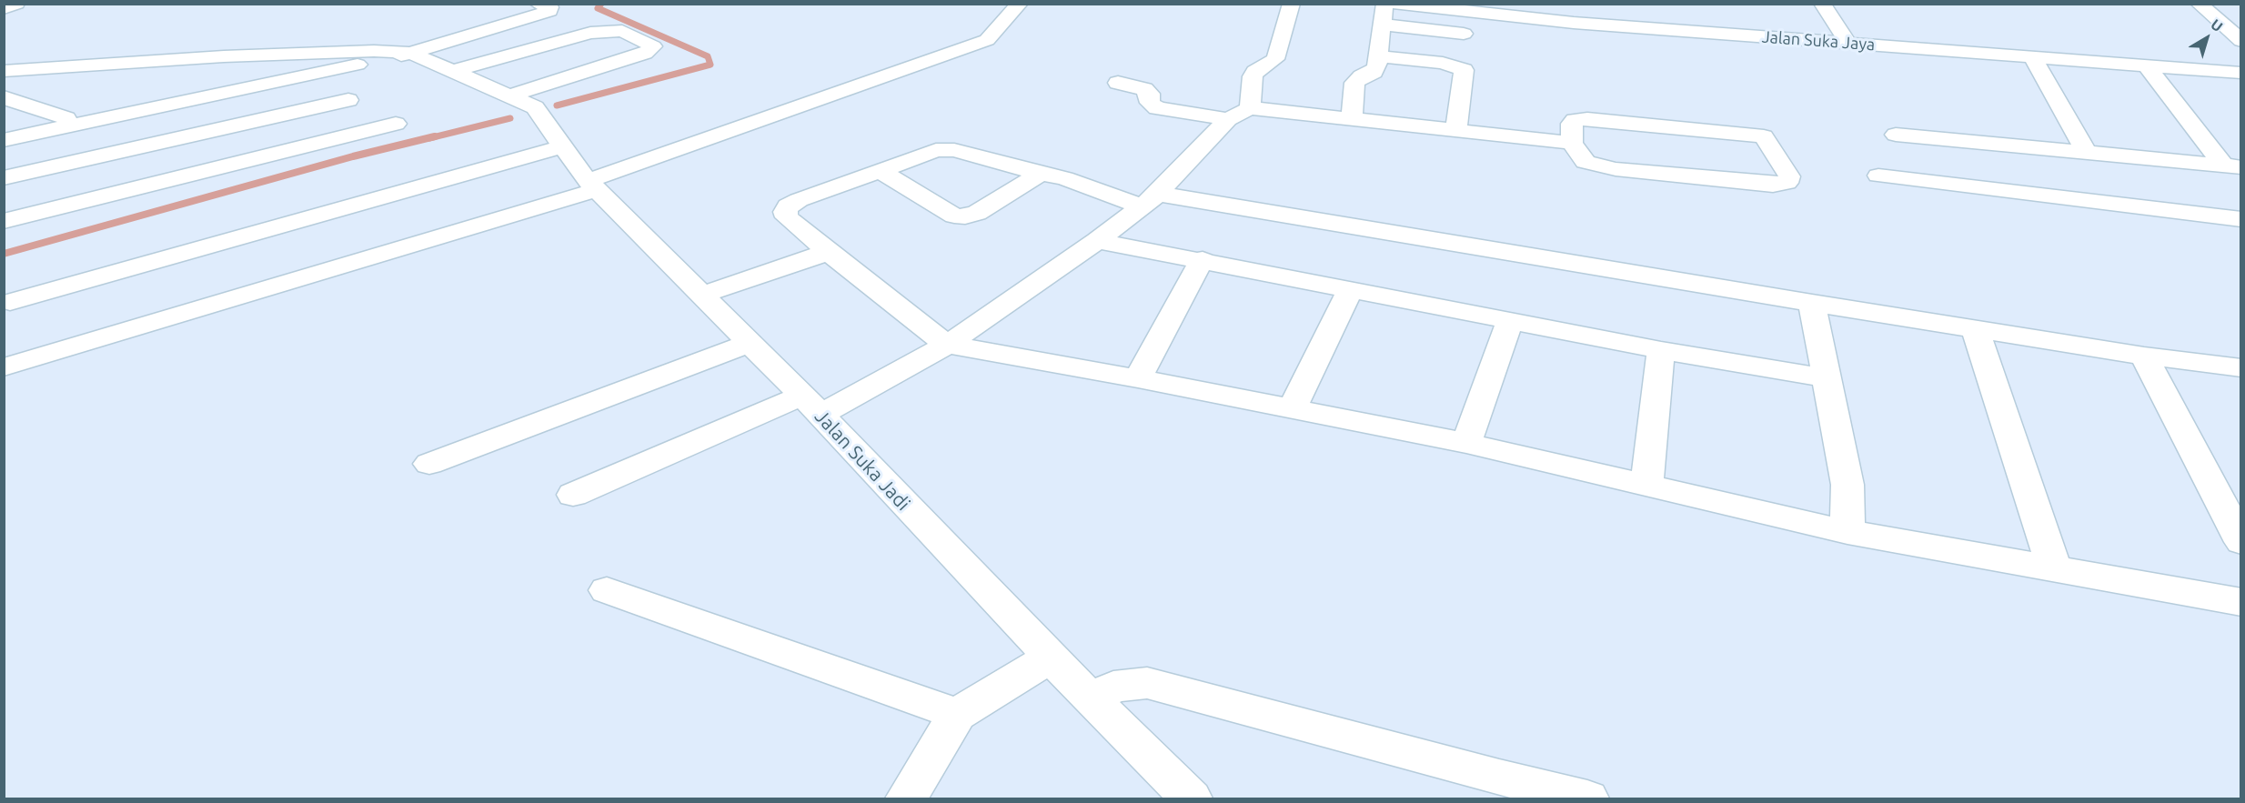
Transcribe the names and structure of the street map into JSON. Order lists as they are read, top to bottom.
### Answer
{
  "streets": {
    "street": ["Jalan Suka Jaya", "Jalan Suka Jadi"]
  },
  "north": "top right"
}
